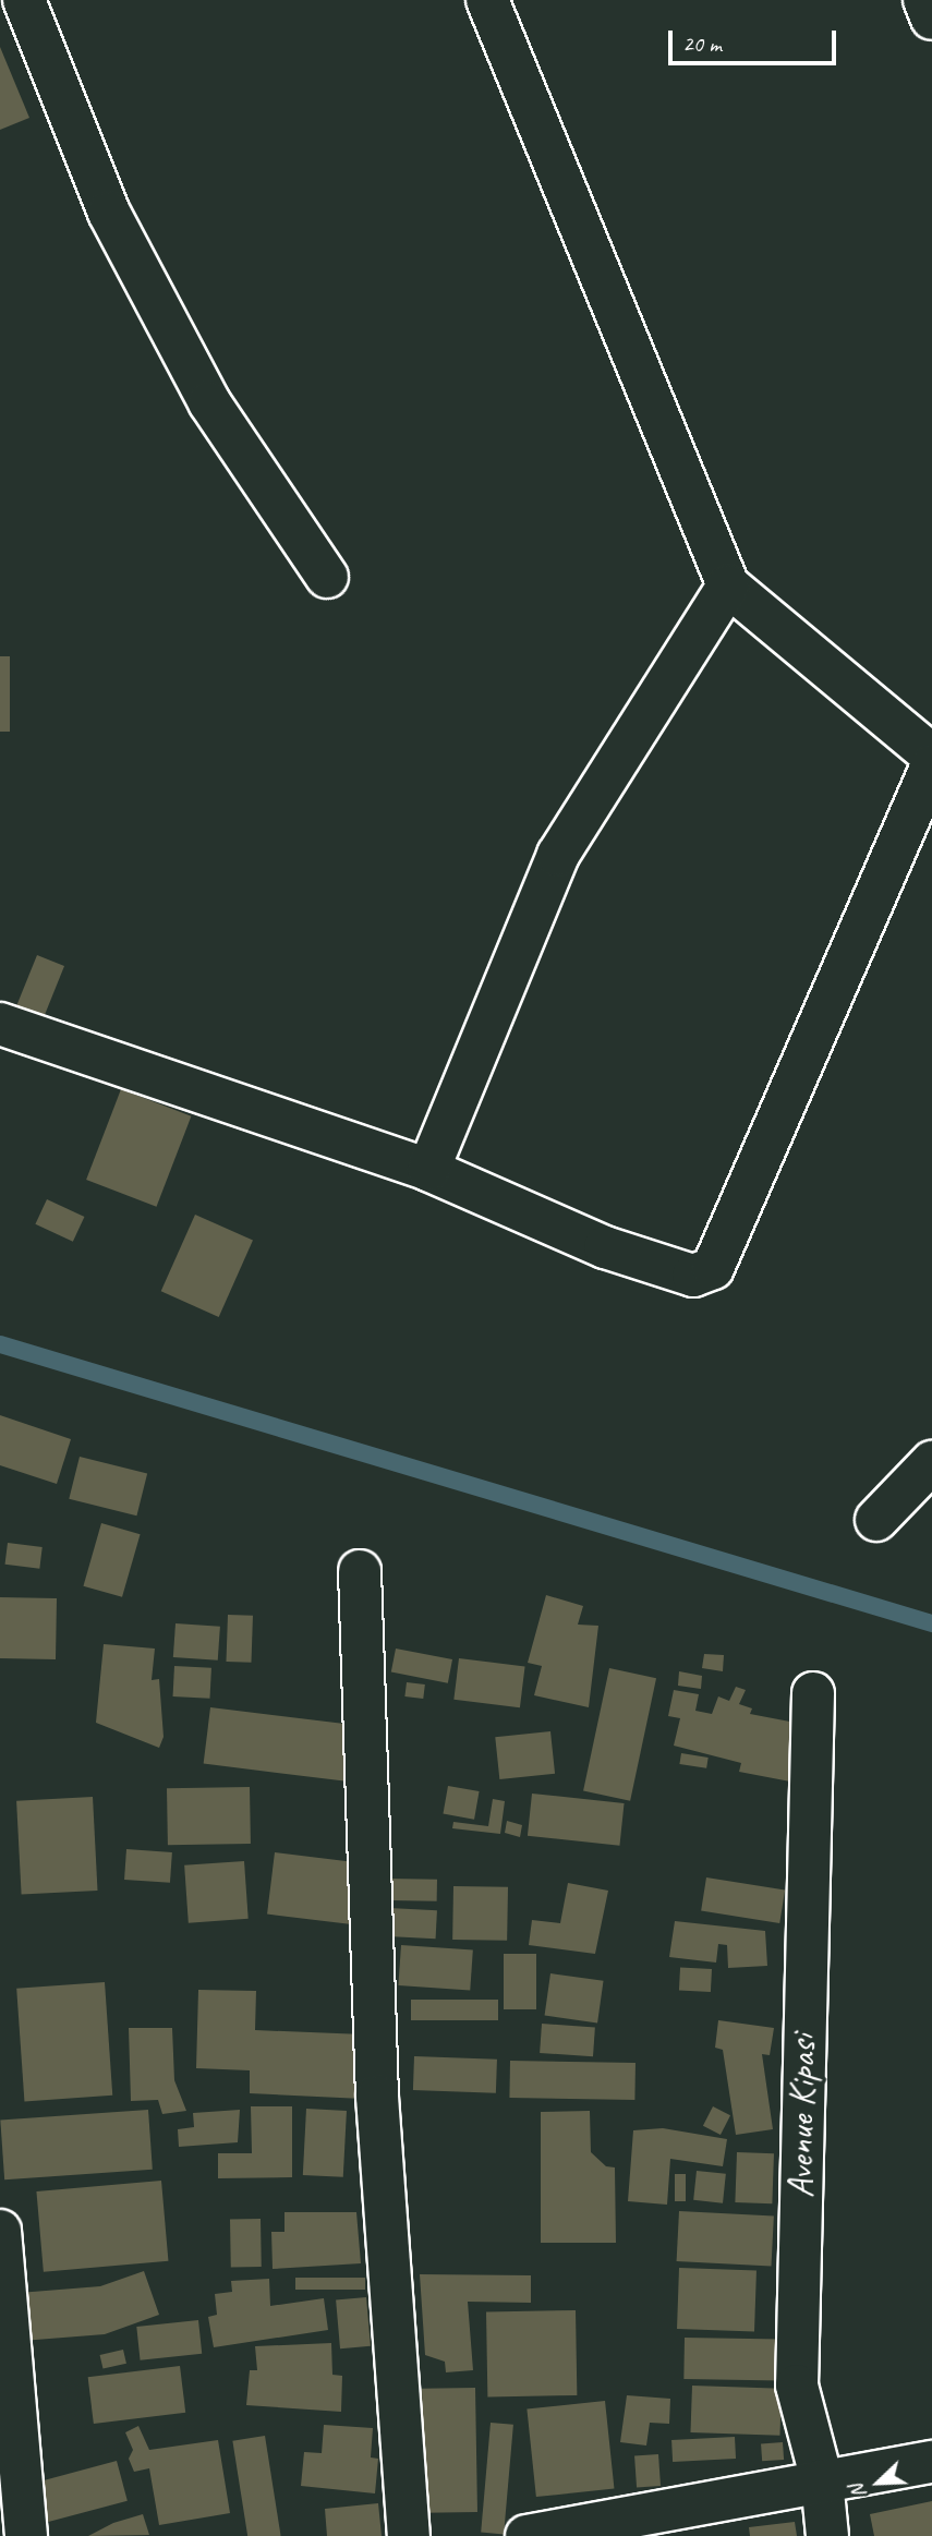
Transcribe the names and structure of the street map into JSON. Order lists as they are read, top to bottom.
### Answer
{
  "streets": {
    "street": ["Avenue Kipasi"]
  },
  "scale_bar": "20 m",
  "north": "bottom left"
}
